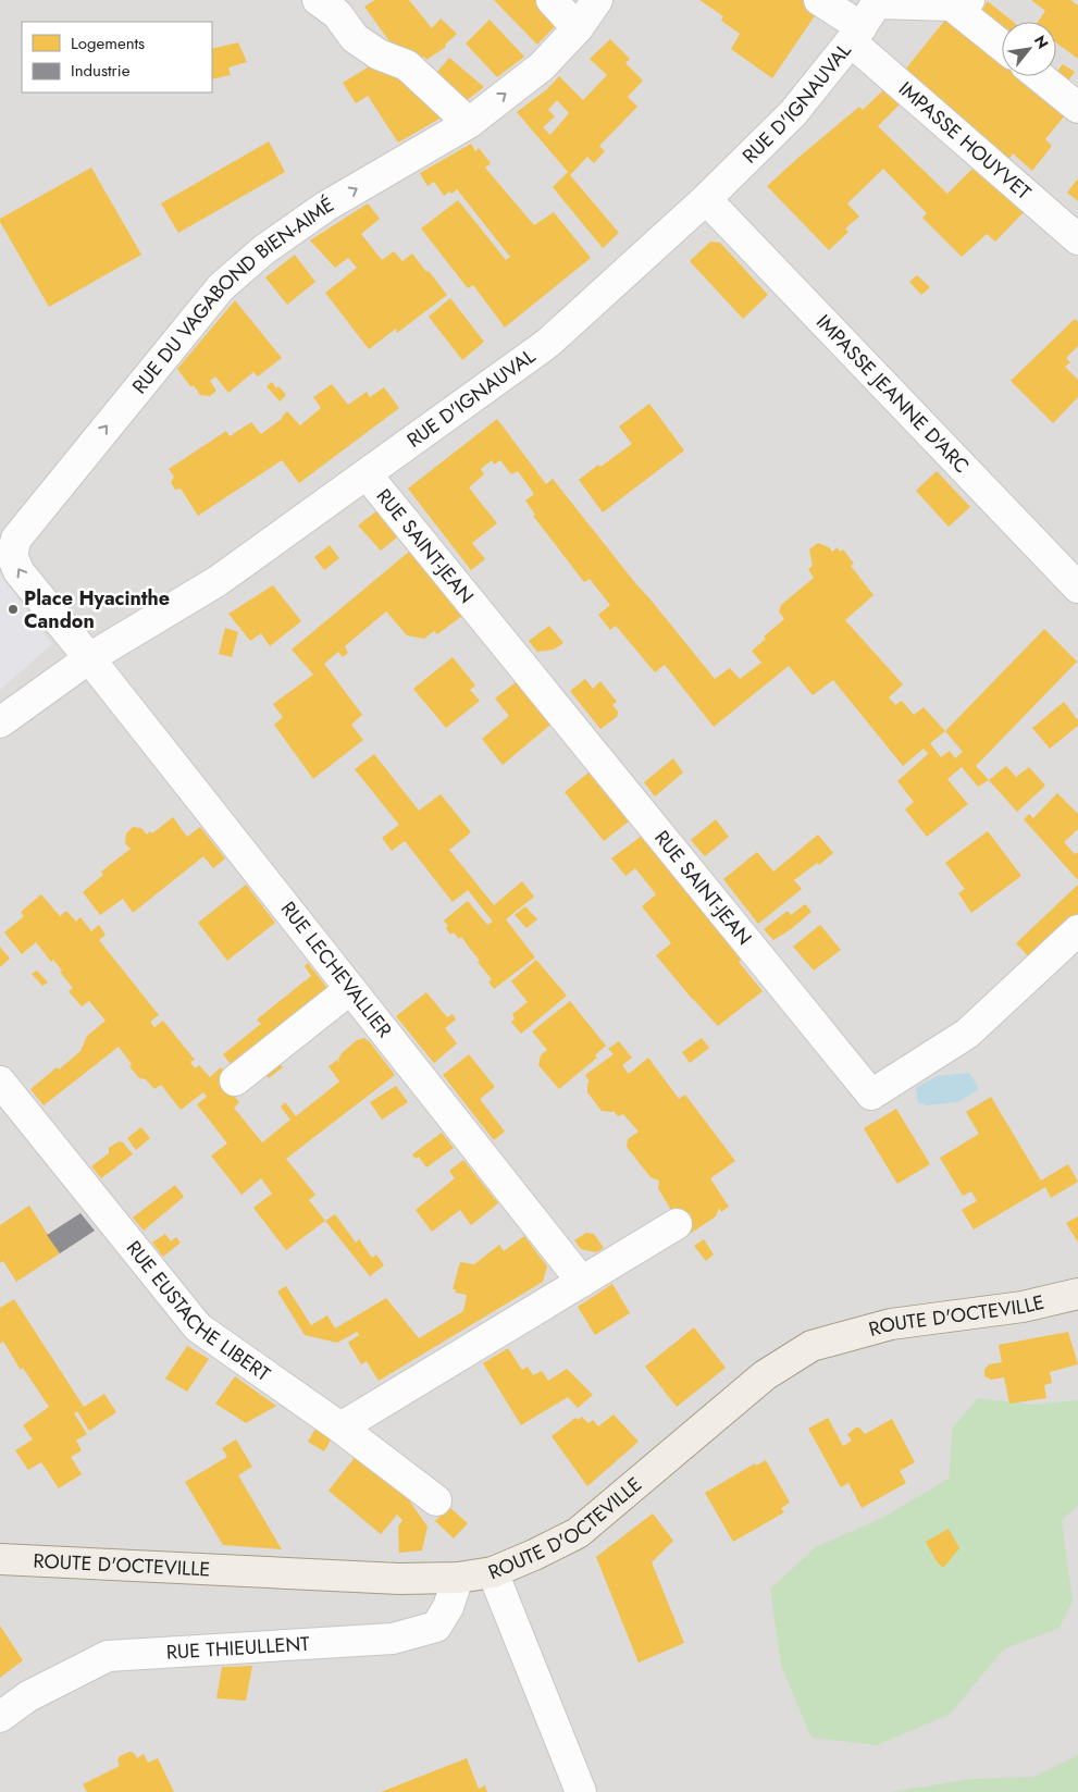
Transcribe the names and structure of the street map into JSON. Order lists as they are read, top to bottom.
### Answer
{
  "streets": {
    "main road": ["ROUTE D'OCTEVILLE"],
    "street": [
      "RUE D'IGNAUVAL",
      "IMPASSE HOUYVET",
      "RUE DU VAGABOND BIEN-AIMÉ",
      "IMPASSE JEANNE D'ARC",
      "RUE SAINT-JEAN",
      "RUE LECHEVALLIER",
      "RUE EUSTACHE LIBERT",
      "RUE THIEULLENT"
    ]
  },
  "crossings": [
    ["RUE D'IGNAUVAL", "IMPASSE HOUYVET"],
    ["RUE D'IGNAUVAL", "RUE DU VAGABOND BIEN-AIMÉ"],
    ["RUE D'IGNAUVAL", "IMPASSE JEANNE D'ARC"],
    ["RUE D'IGNAUVAL", "RUE SAINT-JEAN"],
    ["RUE D'IGNAUVAL", "RUE LECHEVALLIER"],
    ["RUE DU VAGABOND BIEN-AIMÉ", "RUE LECHEVALLIER"],
    ["ROUTE D'OCTEVILLE", "RUE THIEULLENT"]
  ],
  "one_way": ["RUE DU VAGABOND BIEN-AIMÉ"],
  "places": ["Place Hyacinthe Candon"],
  "legend": ["Logements", "Industrie"],
  "north": "top right"
}
